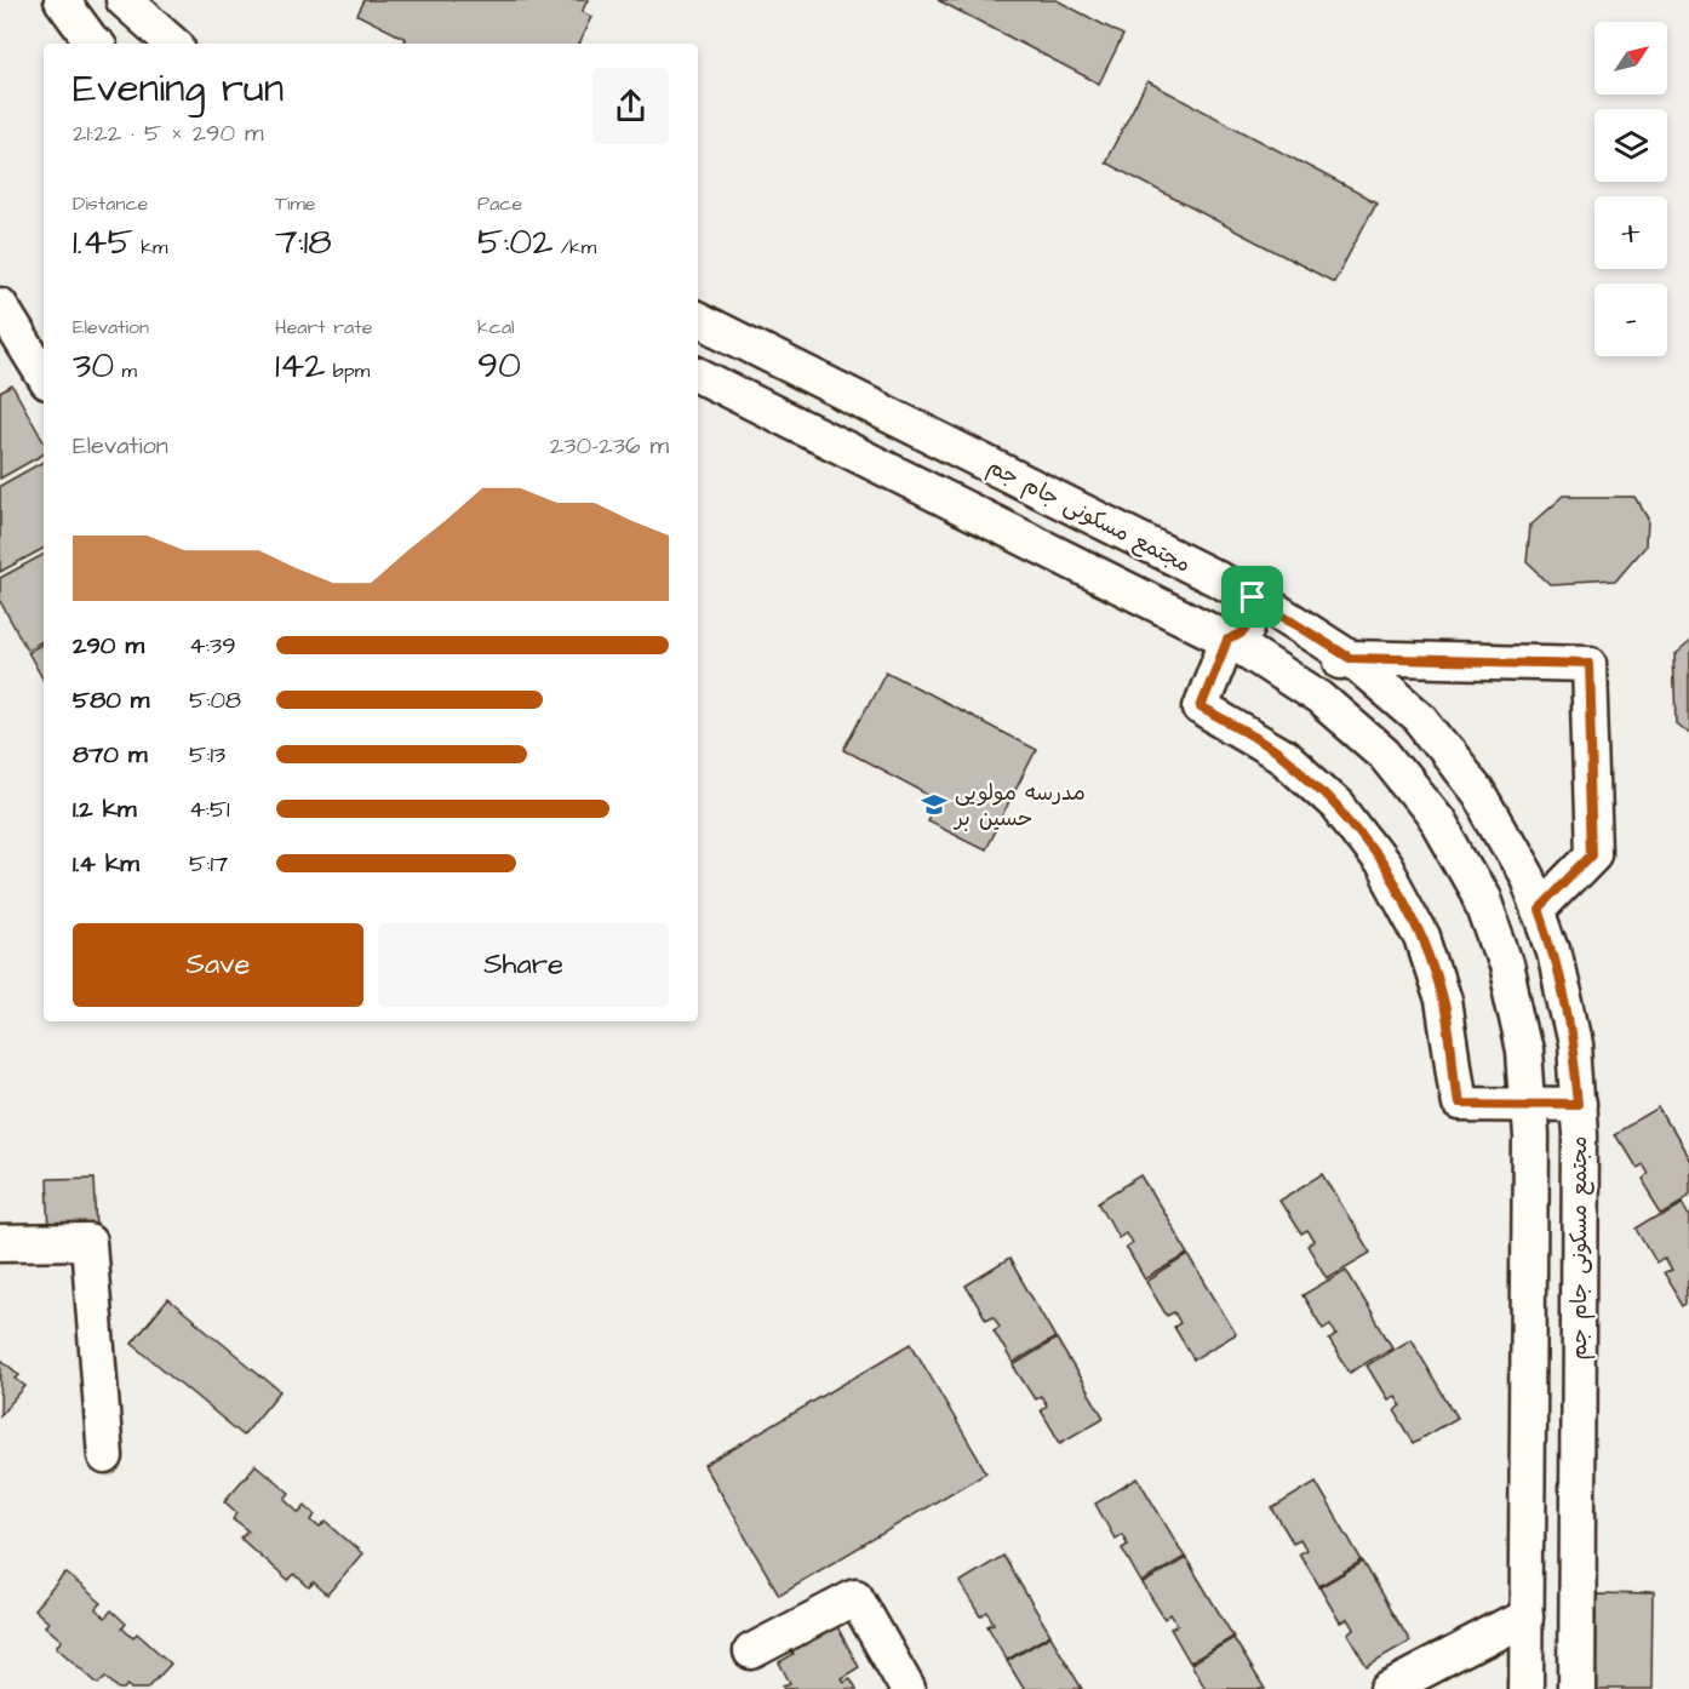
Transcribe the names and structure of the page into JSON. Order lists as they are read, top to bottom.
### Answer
{
  "streets": {
    "street": ["مجتمع مسکونی جام جم"]
  },
  "places": {
    "school or university": ["مدرسه مولویی حسین بر"]
  },
  "north": "top right",
  "page": {
    "map_buttons": ["+", "−"],
    "heading": ["Evening run", "21:22 · 5 × 290 m"],
    "stats": [
      ["Distance", "1.45 km"],
      ["Time", "7:18"],
      ["Pace", "5:02 /km"],
      ["Elevation", "30 m"],
      ["Heart rate", "142 bpm"],
      ["kcal", "90"]
    ],
    "chart": ["Elevation", "230–236 m"],
    "list": [
      {
        "name": "290 m",
        "note": "4:39"
      },
      {
        "name": "580 m",
        "note": "5:08"
      },
      {
        "name": "870 m",
        "note": "5:13"
      },
      {
        "name": "1.2 km",
        "note": "4:51"
      },
      {
        "name": "1.4 km",
        "note": "5:17"
      }
    ],
    "buttons": ["Save", "Share"]
  }
}
